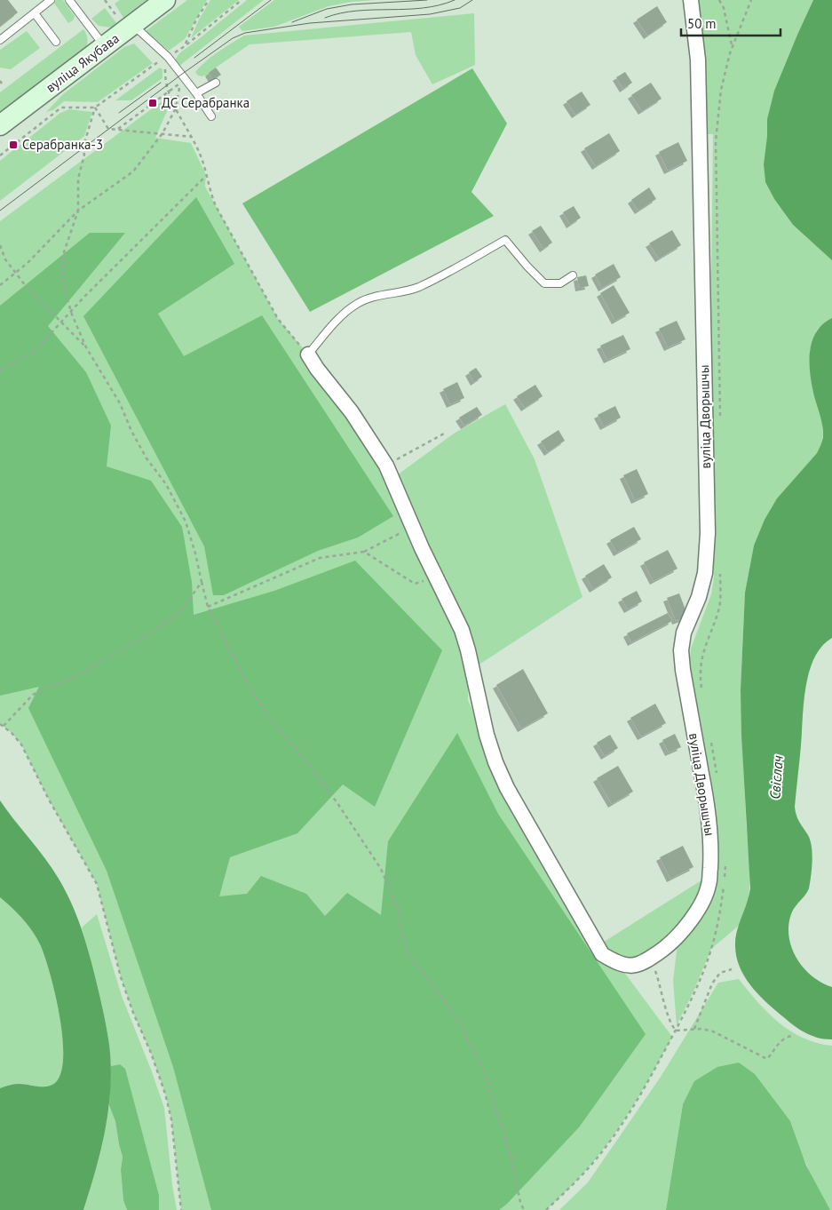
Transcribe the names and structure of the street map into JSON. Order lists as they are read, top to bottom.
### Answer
{
  "streets": {
    "main road": ["вуліца Якубава"],
    "street": ["вуліца Дворышчы"]
  },
  "water": ["Свіслач"],
  "places": {
    "transit": ["ДС Серабранка", "Серабранка-3"]
  },
  "scale_bar": "50 m"
}
